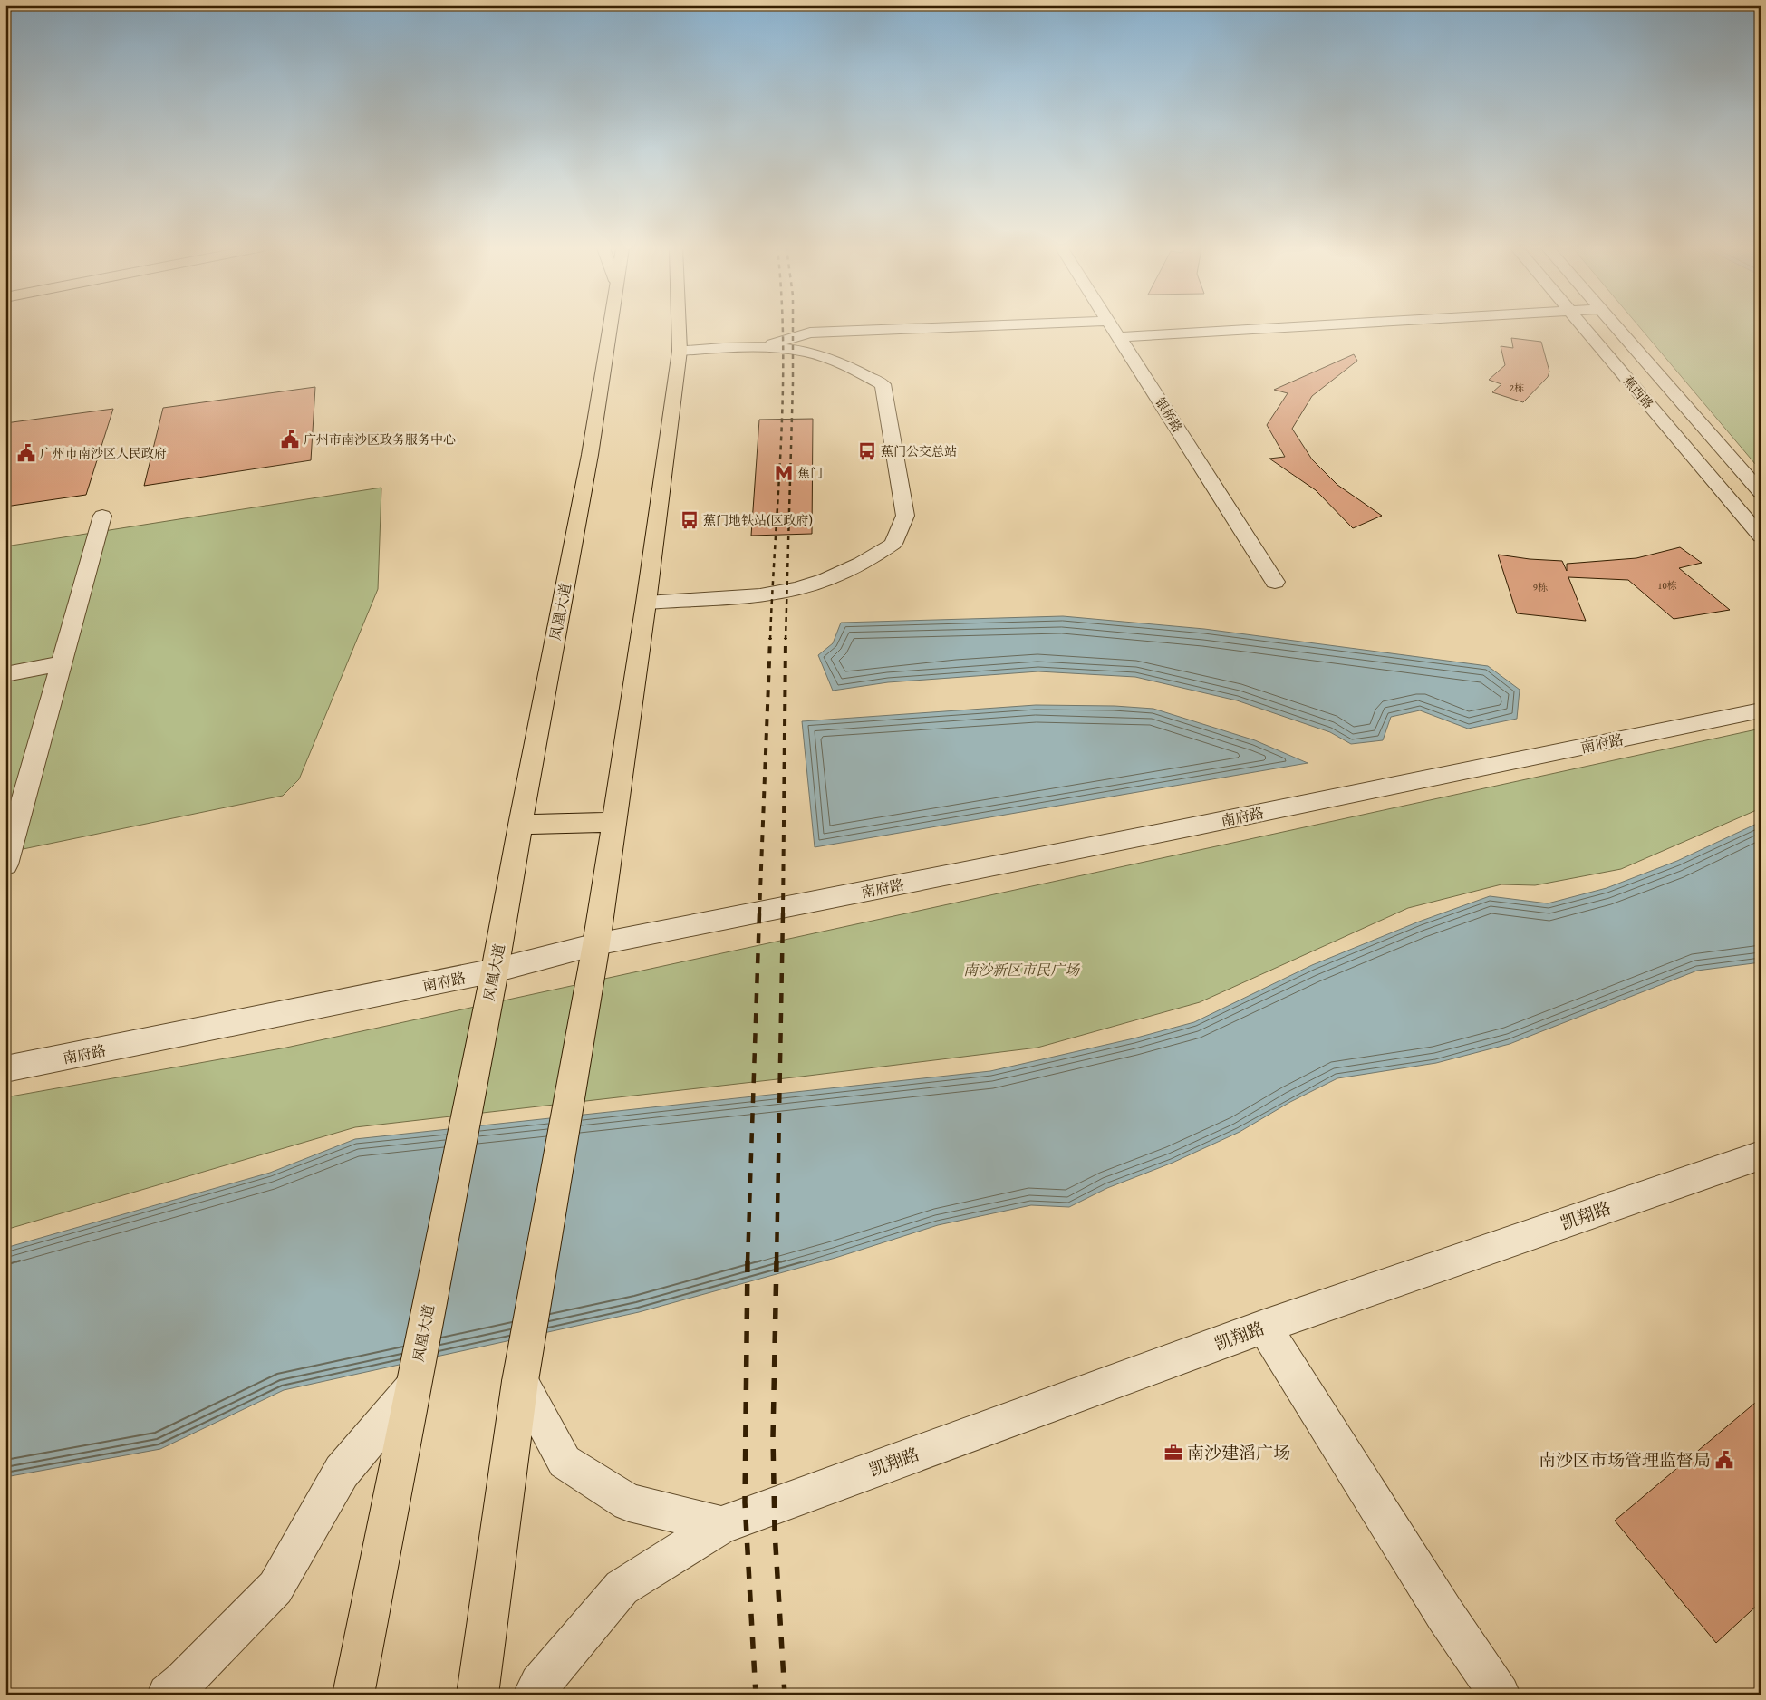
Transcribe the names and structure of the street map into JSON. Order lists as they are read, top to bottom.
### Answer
{
  "streets": {
    "main road": ["凤凰大道"],
    "street": [
      "蕉西路",
      "银桥路",
      "南府路",
      "凯翔路"
    ]
  },
  "crossings": [
    ["凤凰大道", "南府路"]
  ],
  "parks": ["南沙新区市民广场"],
  "places": {
    "public building": ["广州市南沙区政务服务中心", "广州市南沙区人民政府", "南沙区市场管理监督局"],
    "bus stop": ["蕉门公交总站", "蕉门地铁站(区政府)"],
    "metro station": ["蕉门"],
    "office": ["南沙建滔广场"]
  },
  "house_numbers": ["2栋", "10栋", "9栋"]
}
